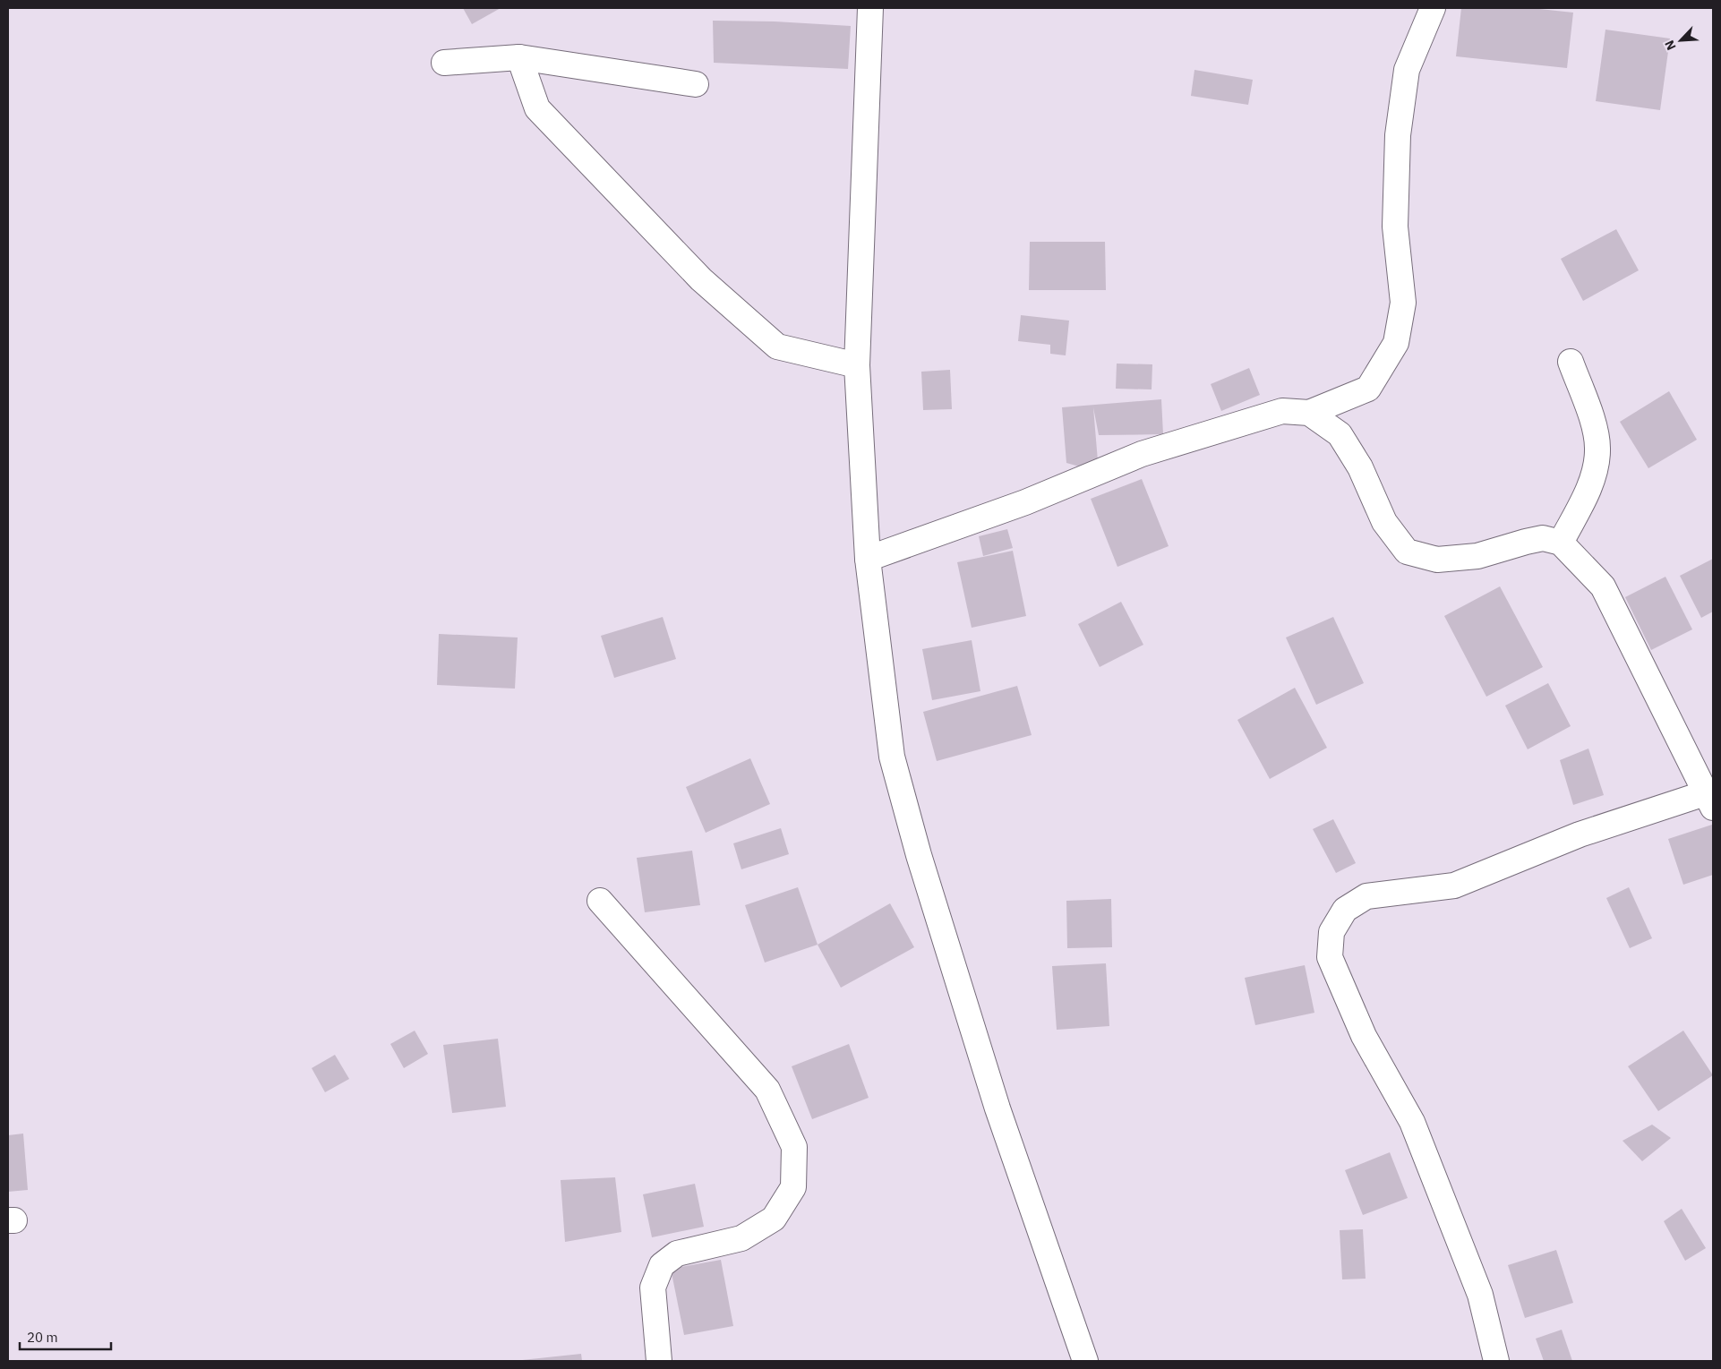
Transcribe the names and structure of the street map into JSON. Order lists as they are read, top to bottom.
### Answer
{
  "scale_bar": "20 m",
  "north": "bottom left"
}
